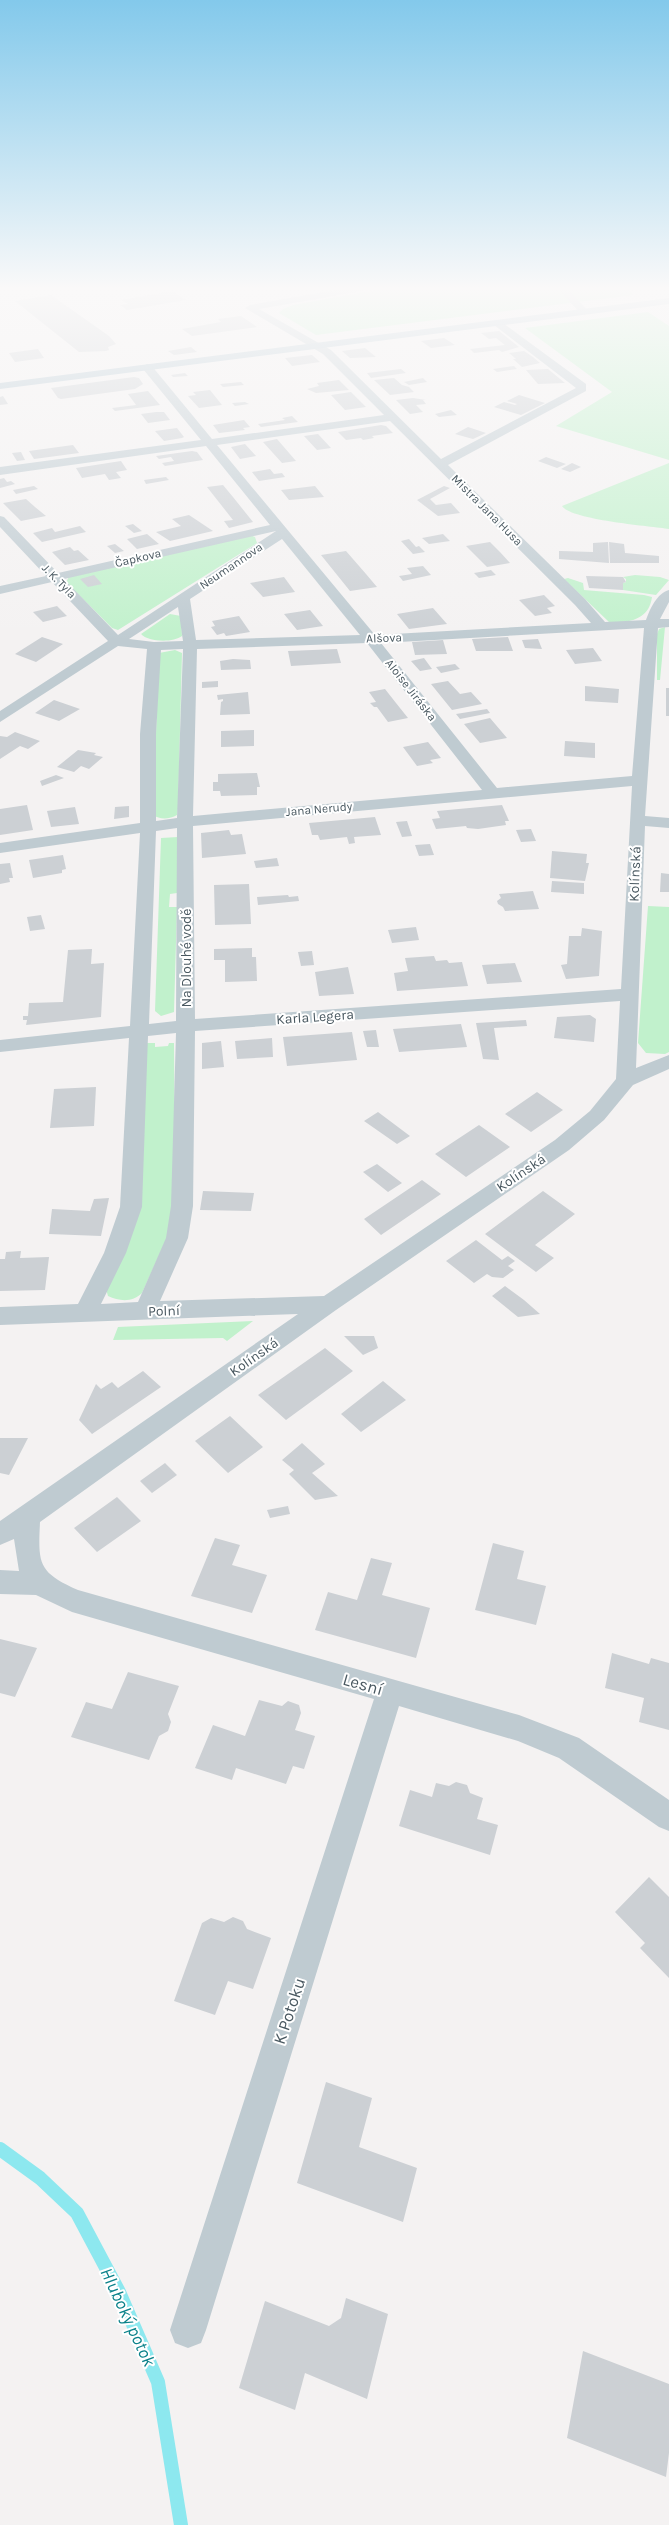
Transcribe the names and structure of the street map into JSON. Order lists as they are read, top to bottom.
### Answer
{
  "streets": {
    "street": [
      "Mistra Jana Husa",
      "Čapkova",
      "Neumannova",
      "J. K. Tyla",
      "Alšova",
      "Aloise Jiráska",
      "Jana Nerudy",
      "Kolínská",
      "Na Dlouhé vodě",
      "Karla Legera",
      "Polní",
      "Lesní",
      "K Potoku"
    ]
  },
  "crossings": [
    ["Mistra Jana Husa", "Alšova"],
    ["Čapkova", "Neumannova"],
    ["Čapkova", "J. K. Tyla"],
    ["Čapkova", "Aloise Jiráska"],
    ["Neumannova", "J. K. Tyla"],
    ["Neumannova", "Alšova"],
    ["Neumannova", "Aloise Jiráska"],
    ["Neumannova", "Na Dlouhé vodě"],
    ["J. K. Tyla", "Alšova"],
    ["Alšova", "Aloise Jiráska"],
    ["Alšova", "Kolínská"],
    ["Alšova", "Na Dlouhé vodě"],
    ["Aloise Jiráska", "Jana Nerudy"],
    ["Jana Nerudy", "Kolínská"],
    ["Jana Nerudy", "Na Dlouhé vodě"],
    ["Kolínská", "Karla Legera"],
    ["Kolínská", "Polní"],
    ["Na Dlouhé vodě", "Karla Legera"],
    ["Na Dlouhé vodě", "Polní"],
    ["Lesní", "K Potoku"]
  ],
  "water": ["Hluboký potok"]
}
